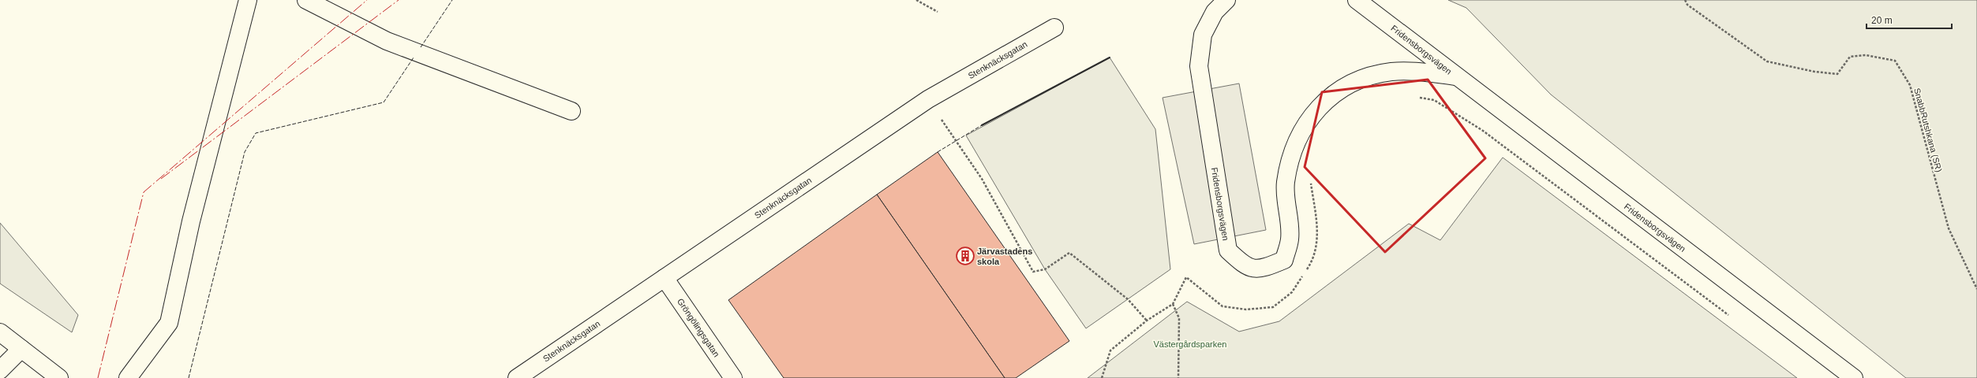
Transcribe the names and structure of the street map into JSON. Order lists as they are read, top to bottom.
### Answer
{
  "streets": {
    "street": ["Fridensborgsvägen", "Stenknäcksgatan", "Gröngölingsgatan"],
    "path": ["SnabbRutshkana (SR)"]
  },
  "crossings": [
    ["Stenknäcksgatan", "Gröngölingsgatan"]
  ],
  "parks": ["Västergårdsparken"],
  "places": {
    "building": ["Järvastadens skola"]
  },
  "scale_bar": "20 m"
}
